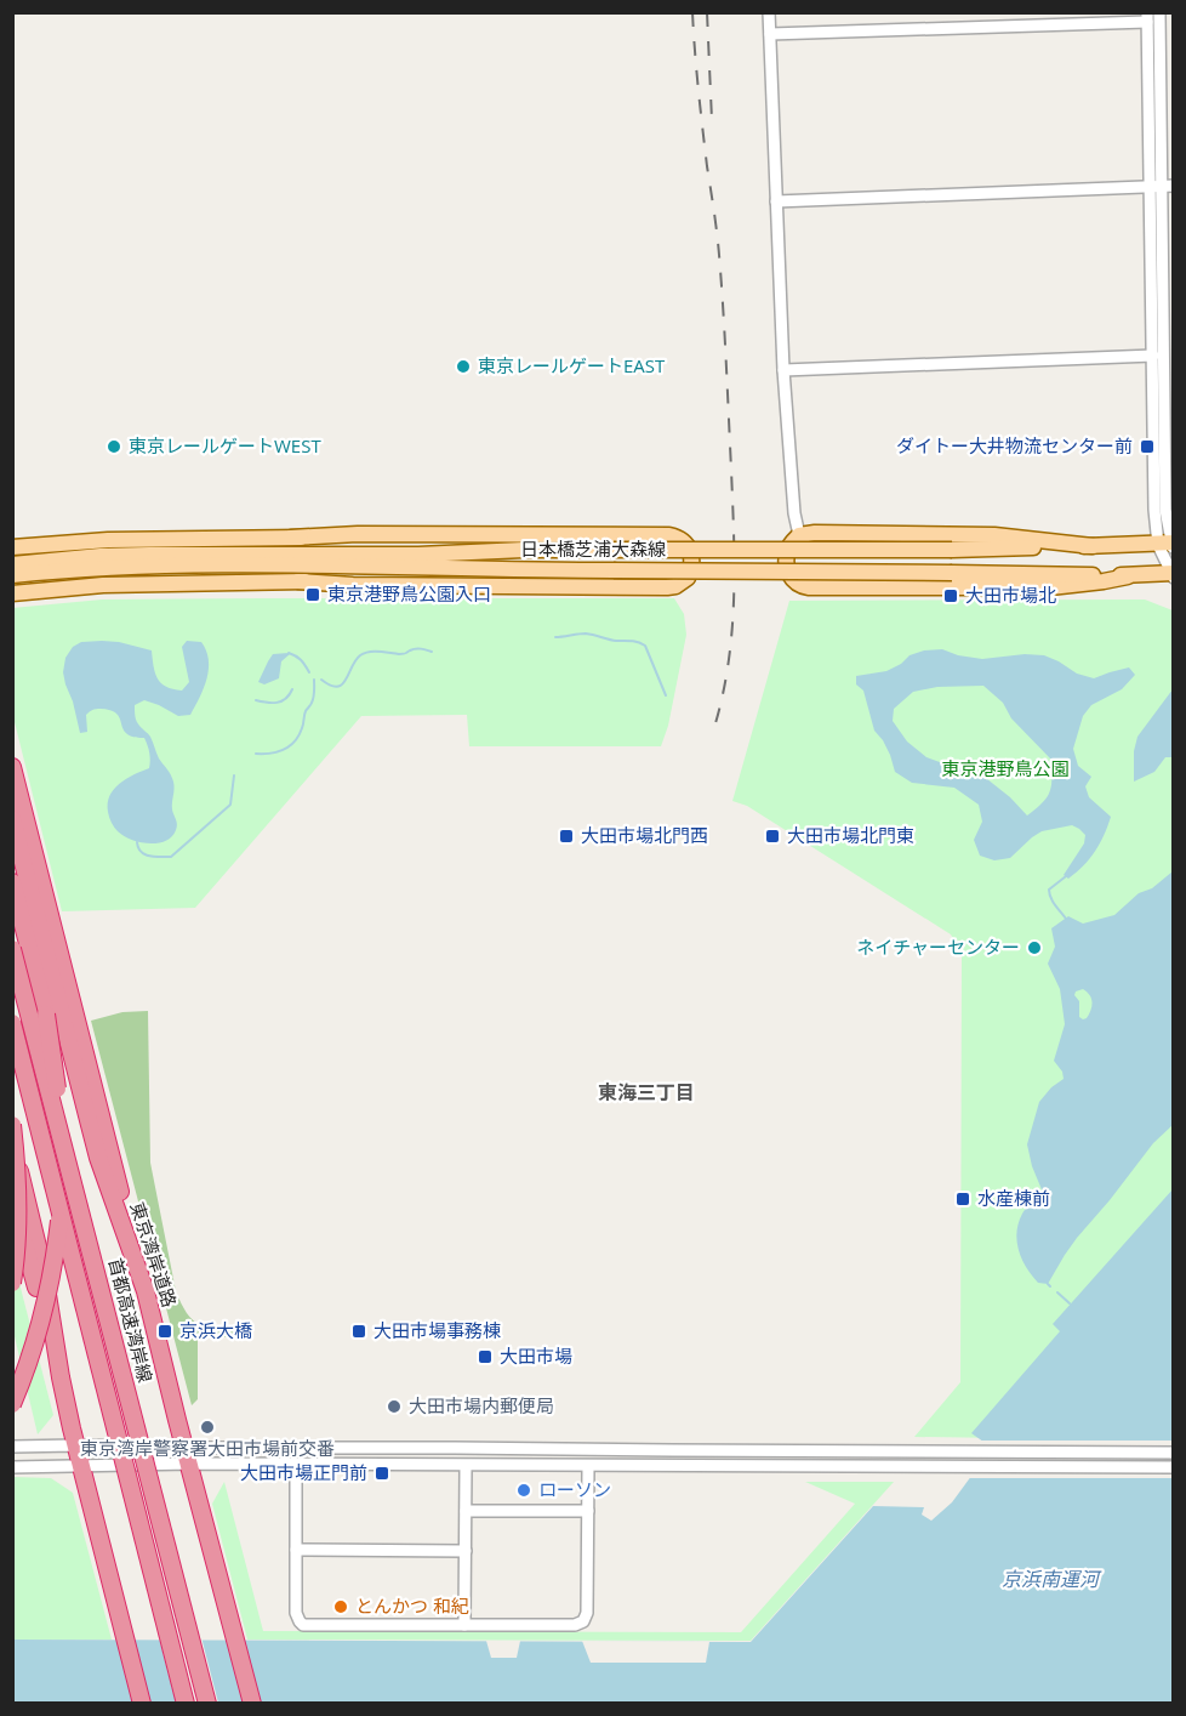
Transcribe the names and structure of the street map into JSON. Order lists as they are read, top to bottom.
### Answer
{
  "streets": {
    "highway": ["東京湾岸道路", "首都高速湾岸線"],
    "main road": ["日本橋芝浦大森線"]
  },
  "districts": ["東海三丁目"],
  "water": ["京浜南運河"],
  "parks": ["東京港野鳥公園"],
  "places": {
    "other": [
      "東京レールゲートEAST",
      "東京レールゲートWEST",
      "ネイチャーセンター",
      "大田市場内郵便局",
      "東京湾岸警察署大田市場前交番",
      "ローソン",
      "とんかつ 和紀"
    ],
    "transit": [
      "ダイトー大井物流センター前",
      "東京港野鳥公園入口",
      "大田市場北",
      "大田市場北門西",
      "大田市場北門東",
      "水産棟前",
      "京浜大橋",
      "大田市場事務棟",
      "大田市場",
      "大田市場正門前"
    ]
  }
}
